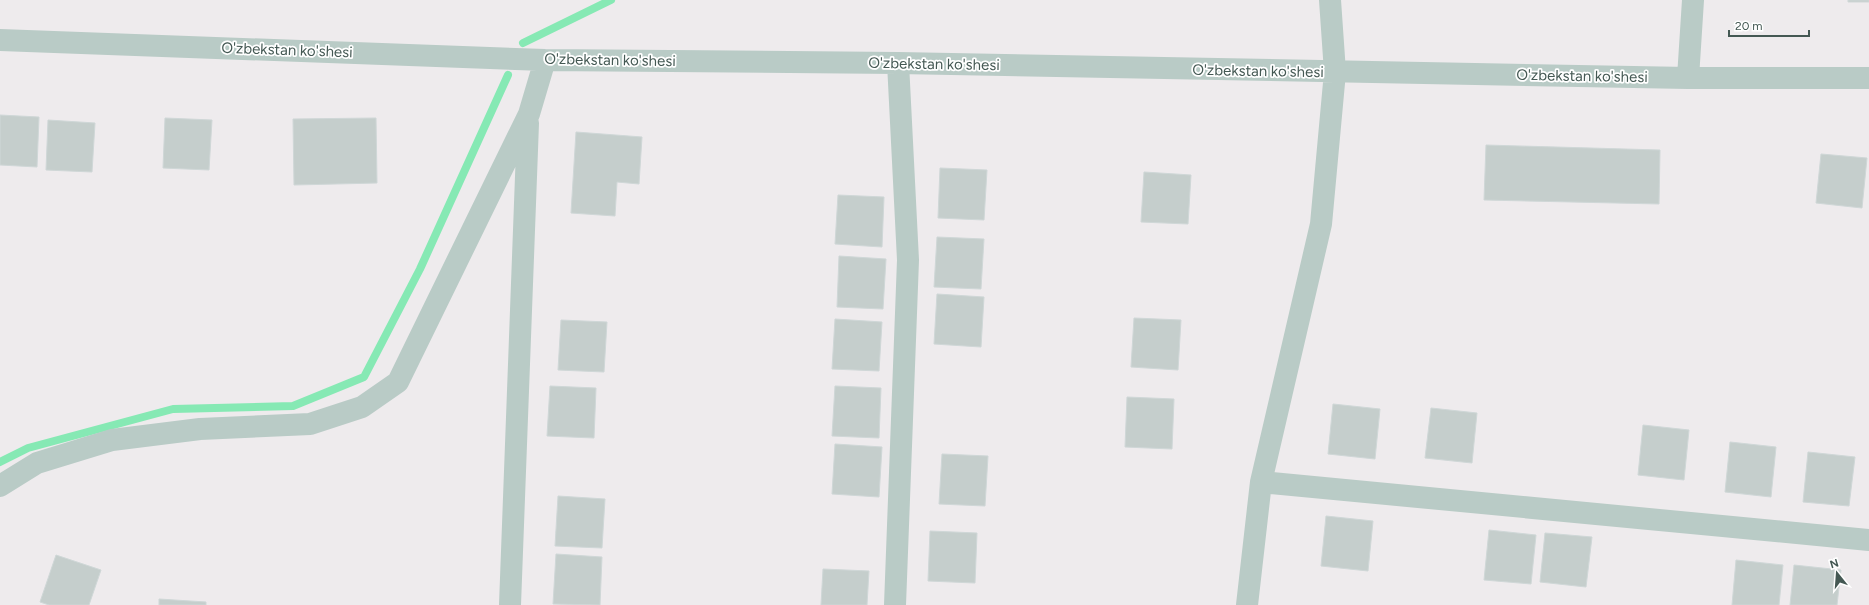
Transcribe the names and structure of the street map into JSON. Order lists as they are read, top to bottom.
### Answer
{
  "streets": {
    "street": ["O'zbekstan ko'shesi"]
  },
  "scale_bar": "20 m",
  "north": "top"
}
